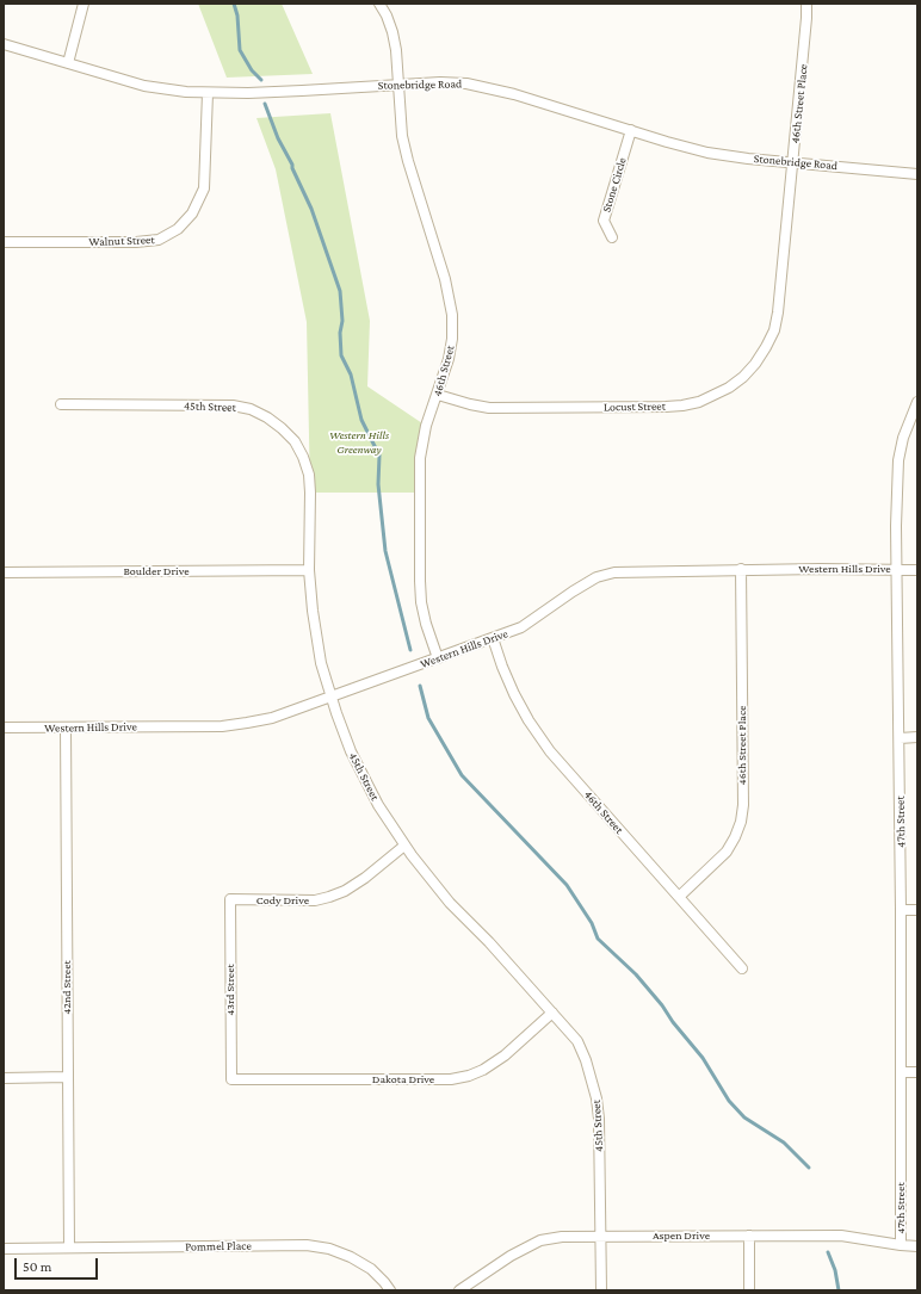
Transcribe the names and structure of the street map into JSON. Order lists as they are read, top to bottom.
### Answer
{
  "streets": {
    "street": [
      "Stonebridge Road",
      "46th Street Place",
      "Stone Circle",
      "Walnut Street",
      "46th Street",
      "45th Street",
      "Locust Street",
      "Western Hills Drive",
      "Boulder Drive",
      "47th Street",
      "Cody Drive",
      "42nd Street",
      "43rd Street",
      "Dakota Drive",
      "Aspen Drive",
      "Pommel Place"
    ]
  },
  "crossings": [
    ["Stonebridge Road", "46th Street Place"],
    ["Stonebridge Road", "Stone Circle"],
    ["Stonebridge Road", "Walnut Street"],
    ["Stonebridge Road", "46th Street"],
    ["46th Street Place", "46th Street"],
    ["46th Street Place", "Locust Street"],
    ["46th Street Place", "Western Hills Drive"],
    ["46th Street", "Locust Street"],
    ["46th Street", "Western Hills Drive"],
    ["45th Street", "Western Hills Drive"],
    ["45th Street", "Boulder Drive"],
    ["45th Street", "Cody Drive"],
    ["45th Street", "Dakota Drive"],
    ["45th Street", "Aspen Drive"],
    ["Western Hills Drive", "47th Street"],
    ["Western Hills Drive", "42nd Street"],
    ["47th Street", "Aspen Drive"],
    ["Cody Drive", "43rd Street"],
    ["42nd Street", "Pommel Place"],
    ["43rd Street", "Dakota Drive"]
  ],
  "parks": ["Western Hills Greenway"],
  "scale_bar": "50 m"
}
